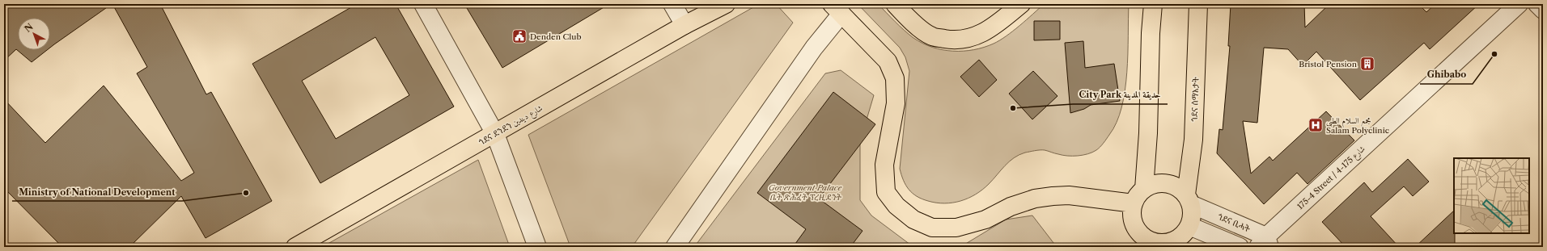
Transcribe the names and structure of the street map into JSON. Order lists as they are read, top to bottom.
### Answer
{
  "streets": {
    "main road": ["ጎደና ሰማእታት", "ጎደና ደንደን شارع ديندين"],
    "street": ["175-4 Street / شارع 175-4", "ጎደና ቢሓት"]
  },
  "crossings": [
    ["ጎደና ሰማእታት", "ጎደና ቢሓት"],
    ["175-4 Street / شارع 175-4", "ጎደና ቢሓት"]
  ],
  "parks": ["Government Palace ቤት ጽሕፈት ፕረዚደንት"],
  "places": {
    "public building": ["Denden Club"],
    "other": ["Ghibabo", "City Park حديقة المدينة", "Ministry of National Development"],
    "building": ["Bristol Pension"],
    "hospital": ["مجمع السلام الطبي Salam Polyclinic"]
  },
  "north": "top left"
}
